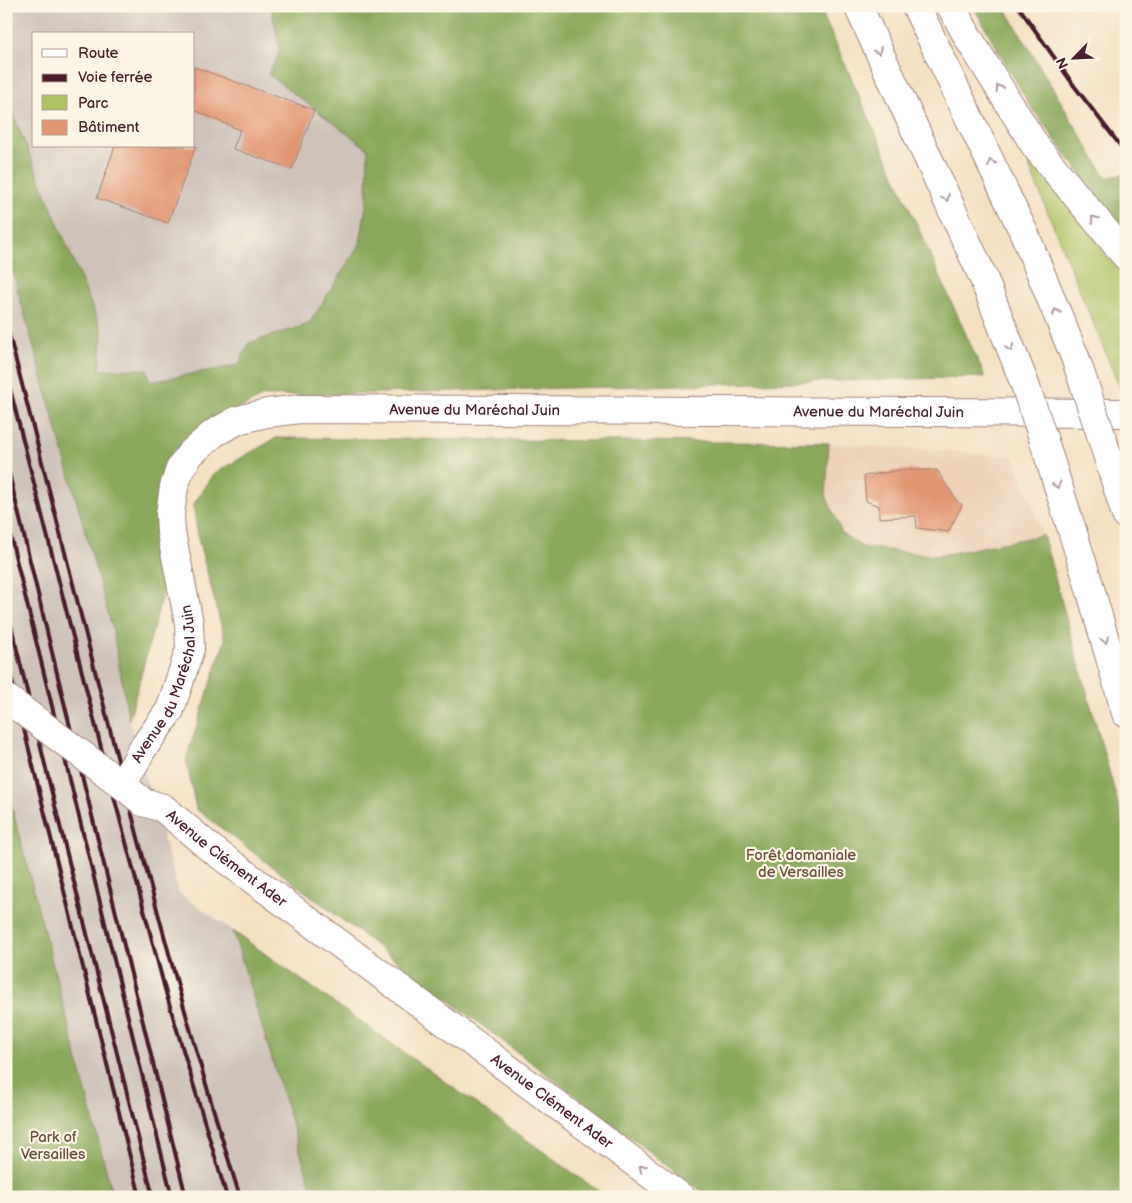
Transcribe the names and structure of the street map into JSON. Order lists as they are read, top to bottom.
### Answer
{
  "streets": {
    "main road": ["Avenue du Maréchal Juin", "Avenue Clément Ader"]
  },
  "parks": ["Forêt domaniale de Versailles", "Park of Versailles"],
  "legend": [
    "Route",
    "Voie ferrée",
    "Parc",
    "Bâtiment"
  ],
  "north": "bottom left"
}
